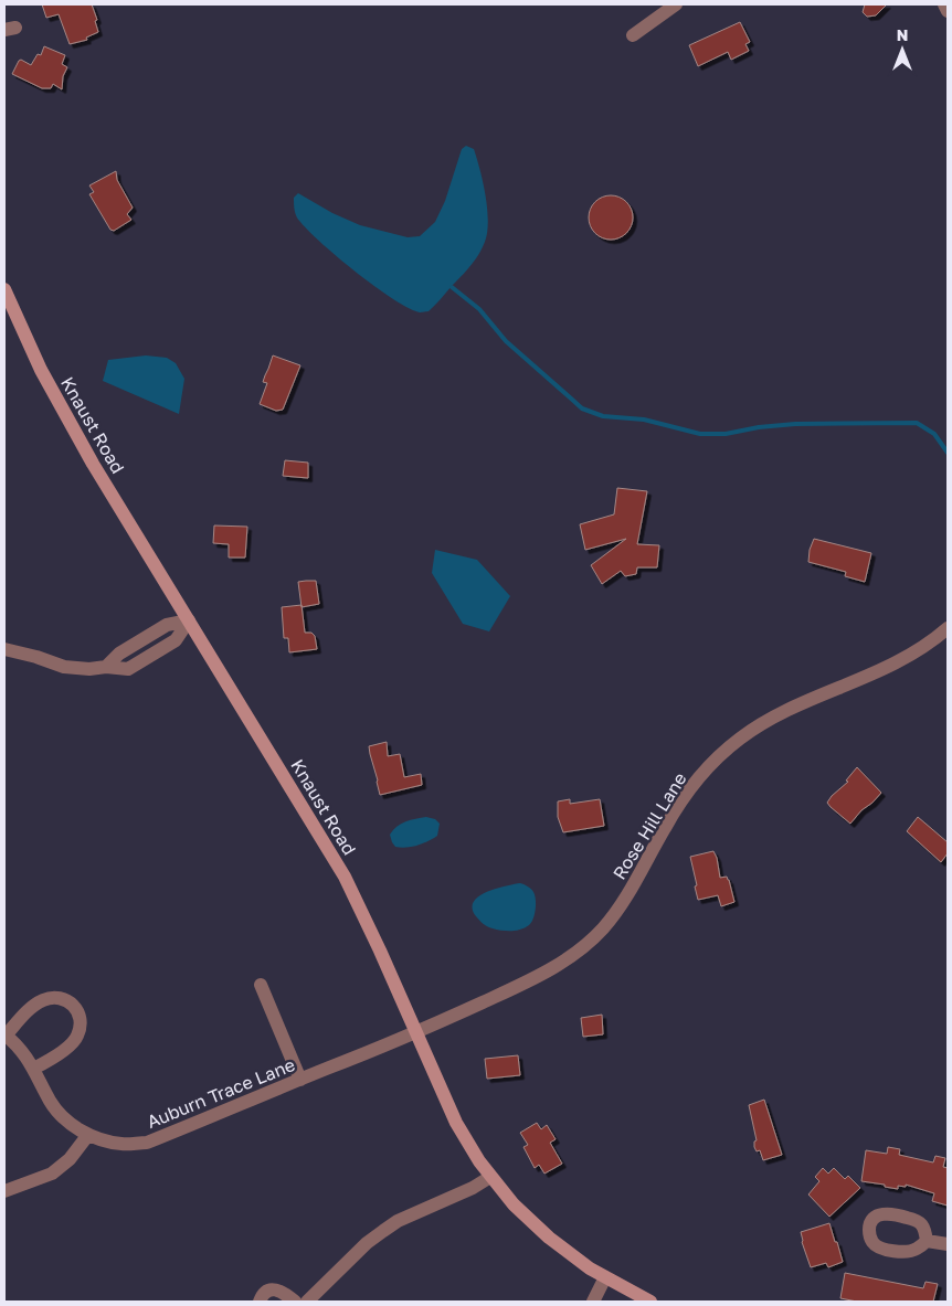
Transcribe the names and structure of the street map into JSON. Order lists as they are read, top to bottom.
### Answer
{
  "streets": {
    "main road": ["Knaust Road"],
    "street": ["Rose Hill Lane", "Auburn Trace Lane"]
  },
  "crossings": [
    ["Knaust Road", "Rose Hill Lane"],
    ["Knaust Road", "Auburn Trace Lane"],
    ["Rose Hill Lane", "Auburn Trace Lane"]
  ],
  "north": "top"
}
